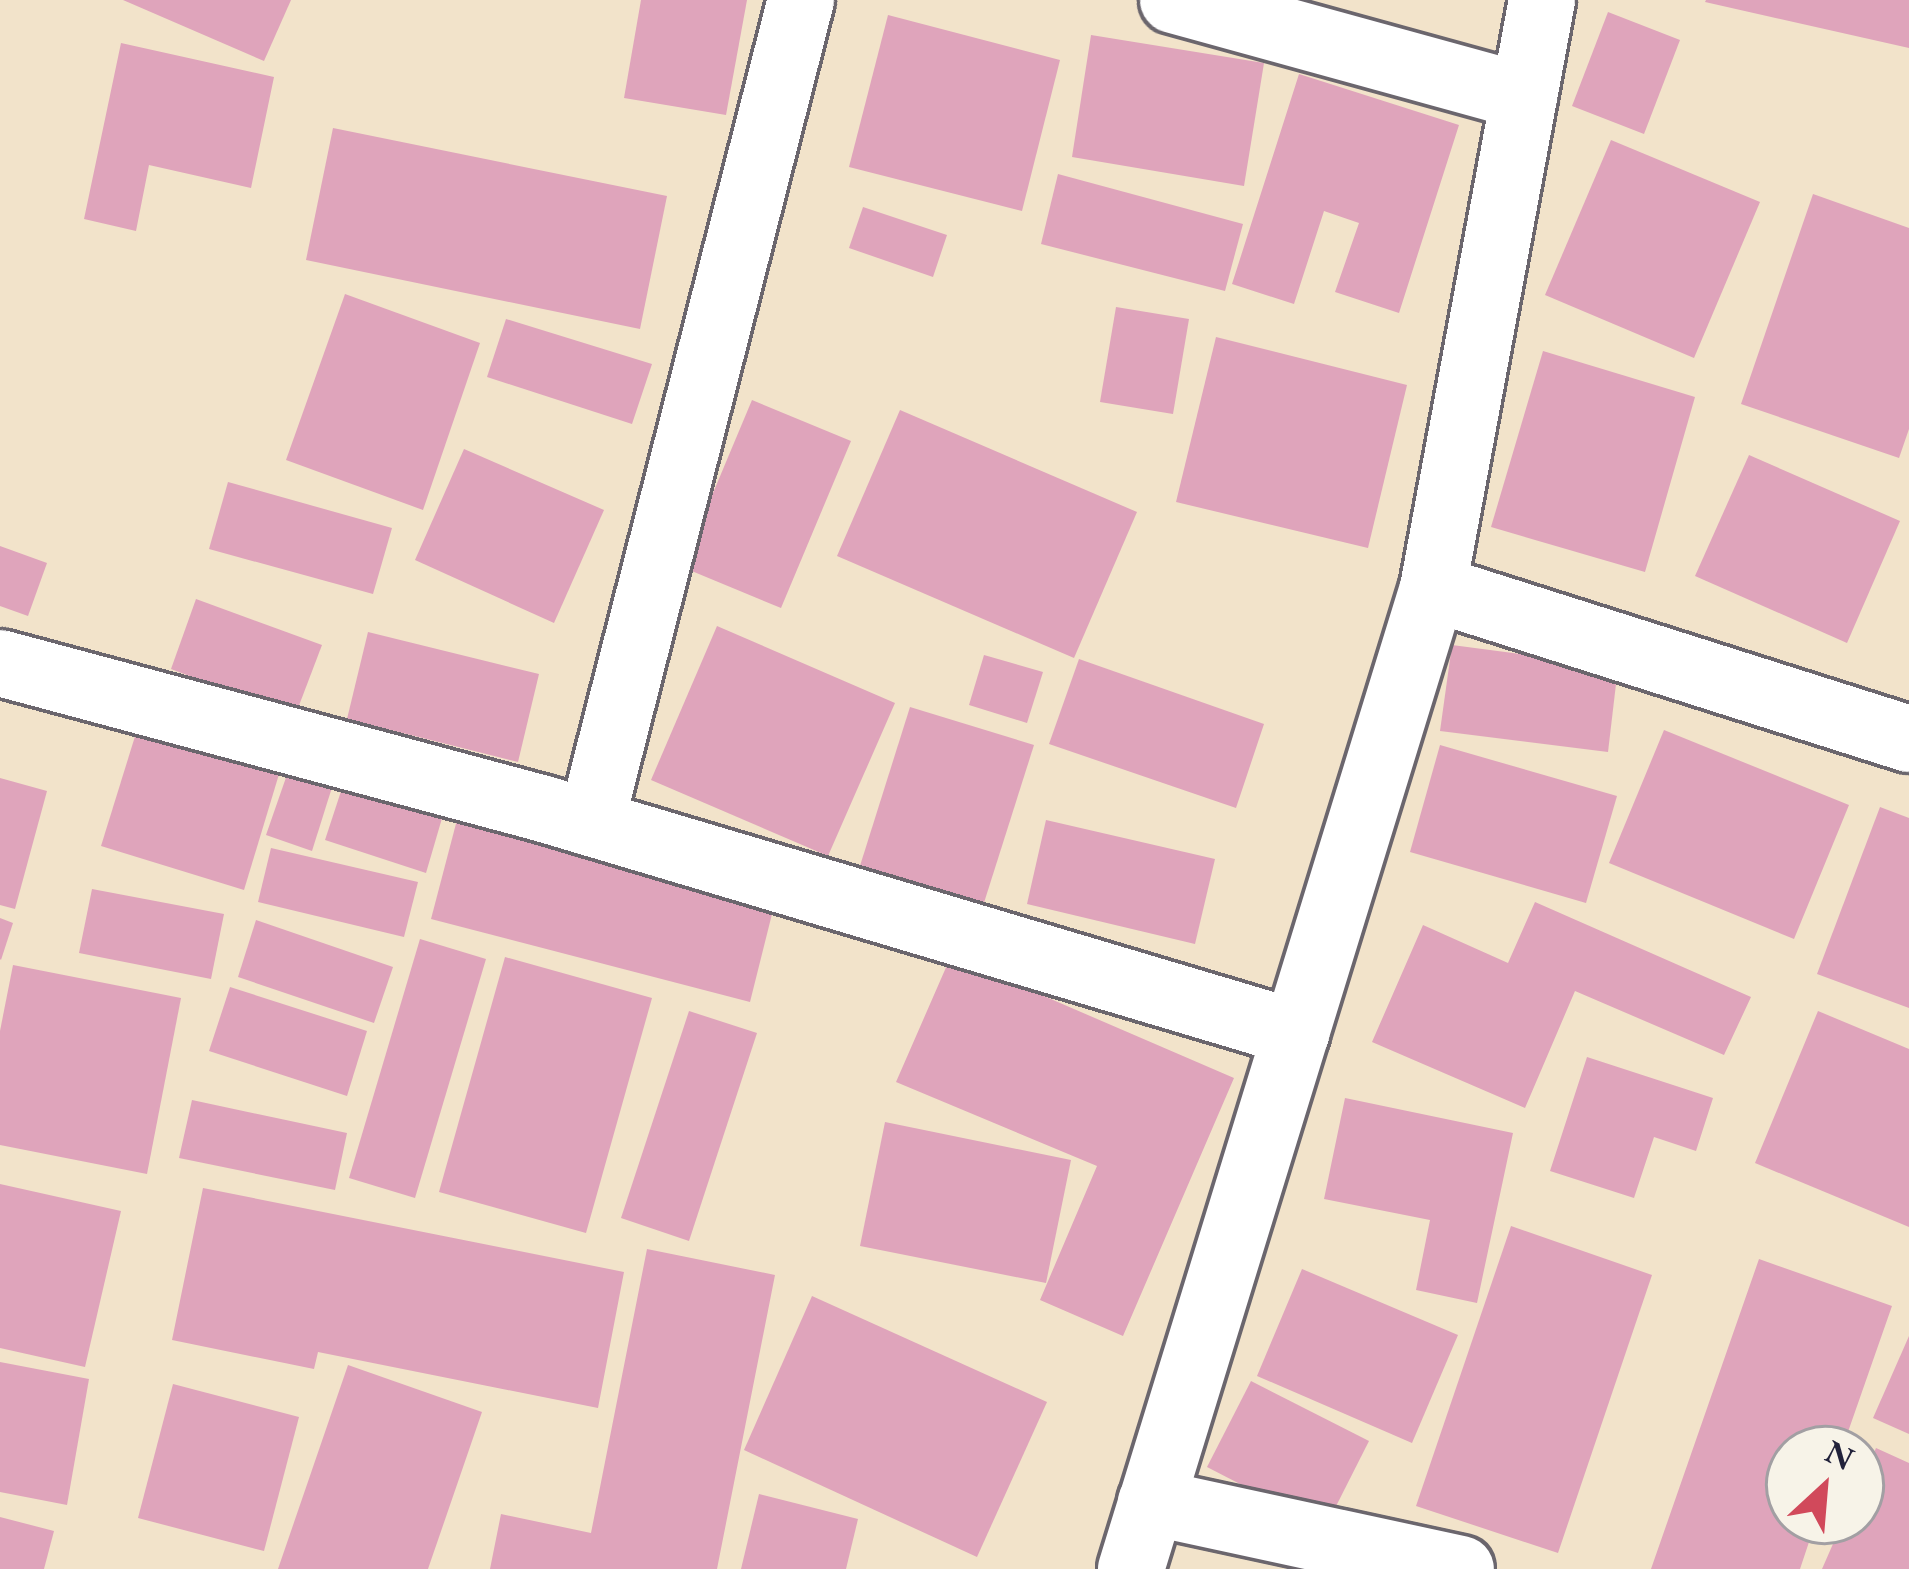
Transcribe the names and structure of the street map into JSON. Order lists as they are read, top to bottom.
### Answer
{
  "north": "top right"
}
